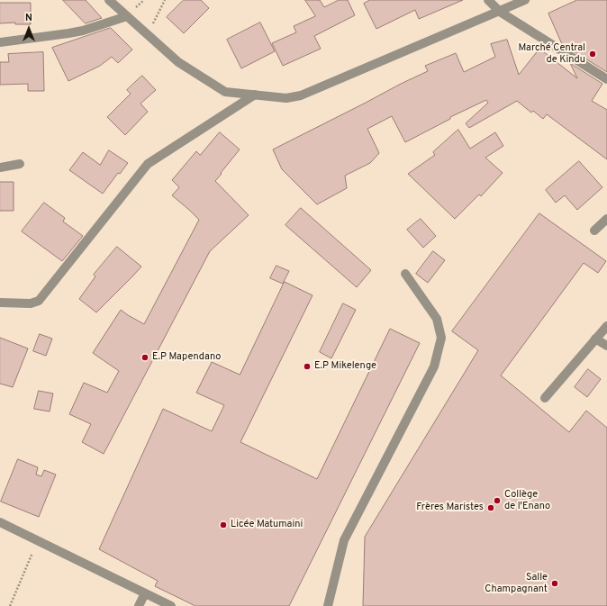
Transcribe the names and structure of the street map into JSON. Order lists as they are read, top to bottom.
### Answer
{
  "places": [
    "Marché Central de Kindu",
    "E.P Mapendano",
    "E.P Mikelenge",
    "Collège de l'Enano",
    "Frères Maristes",
    "Licée Matumaini",
    "Salle Champagnant"
  ],
  "north": "top"
}
